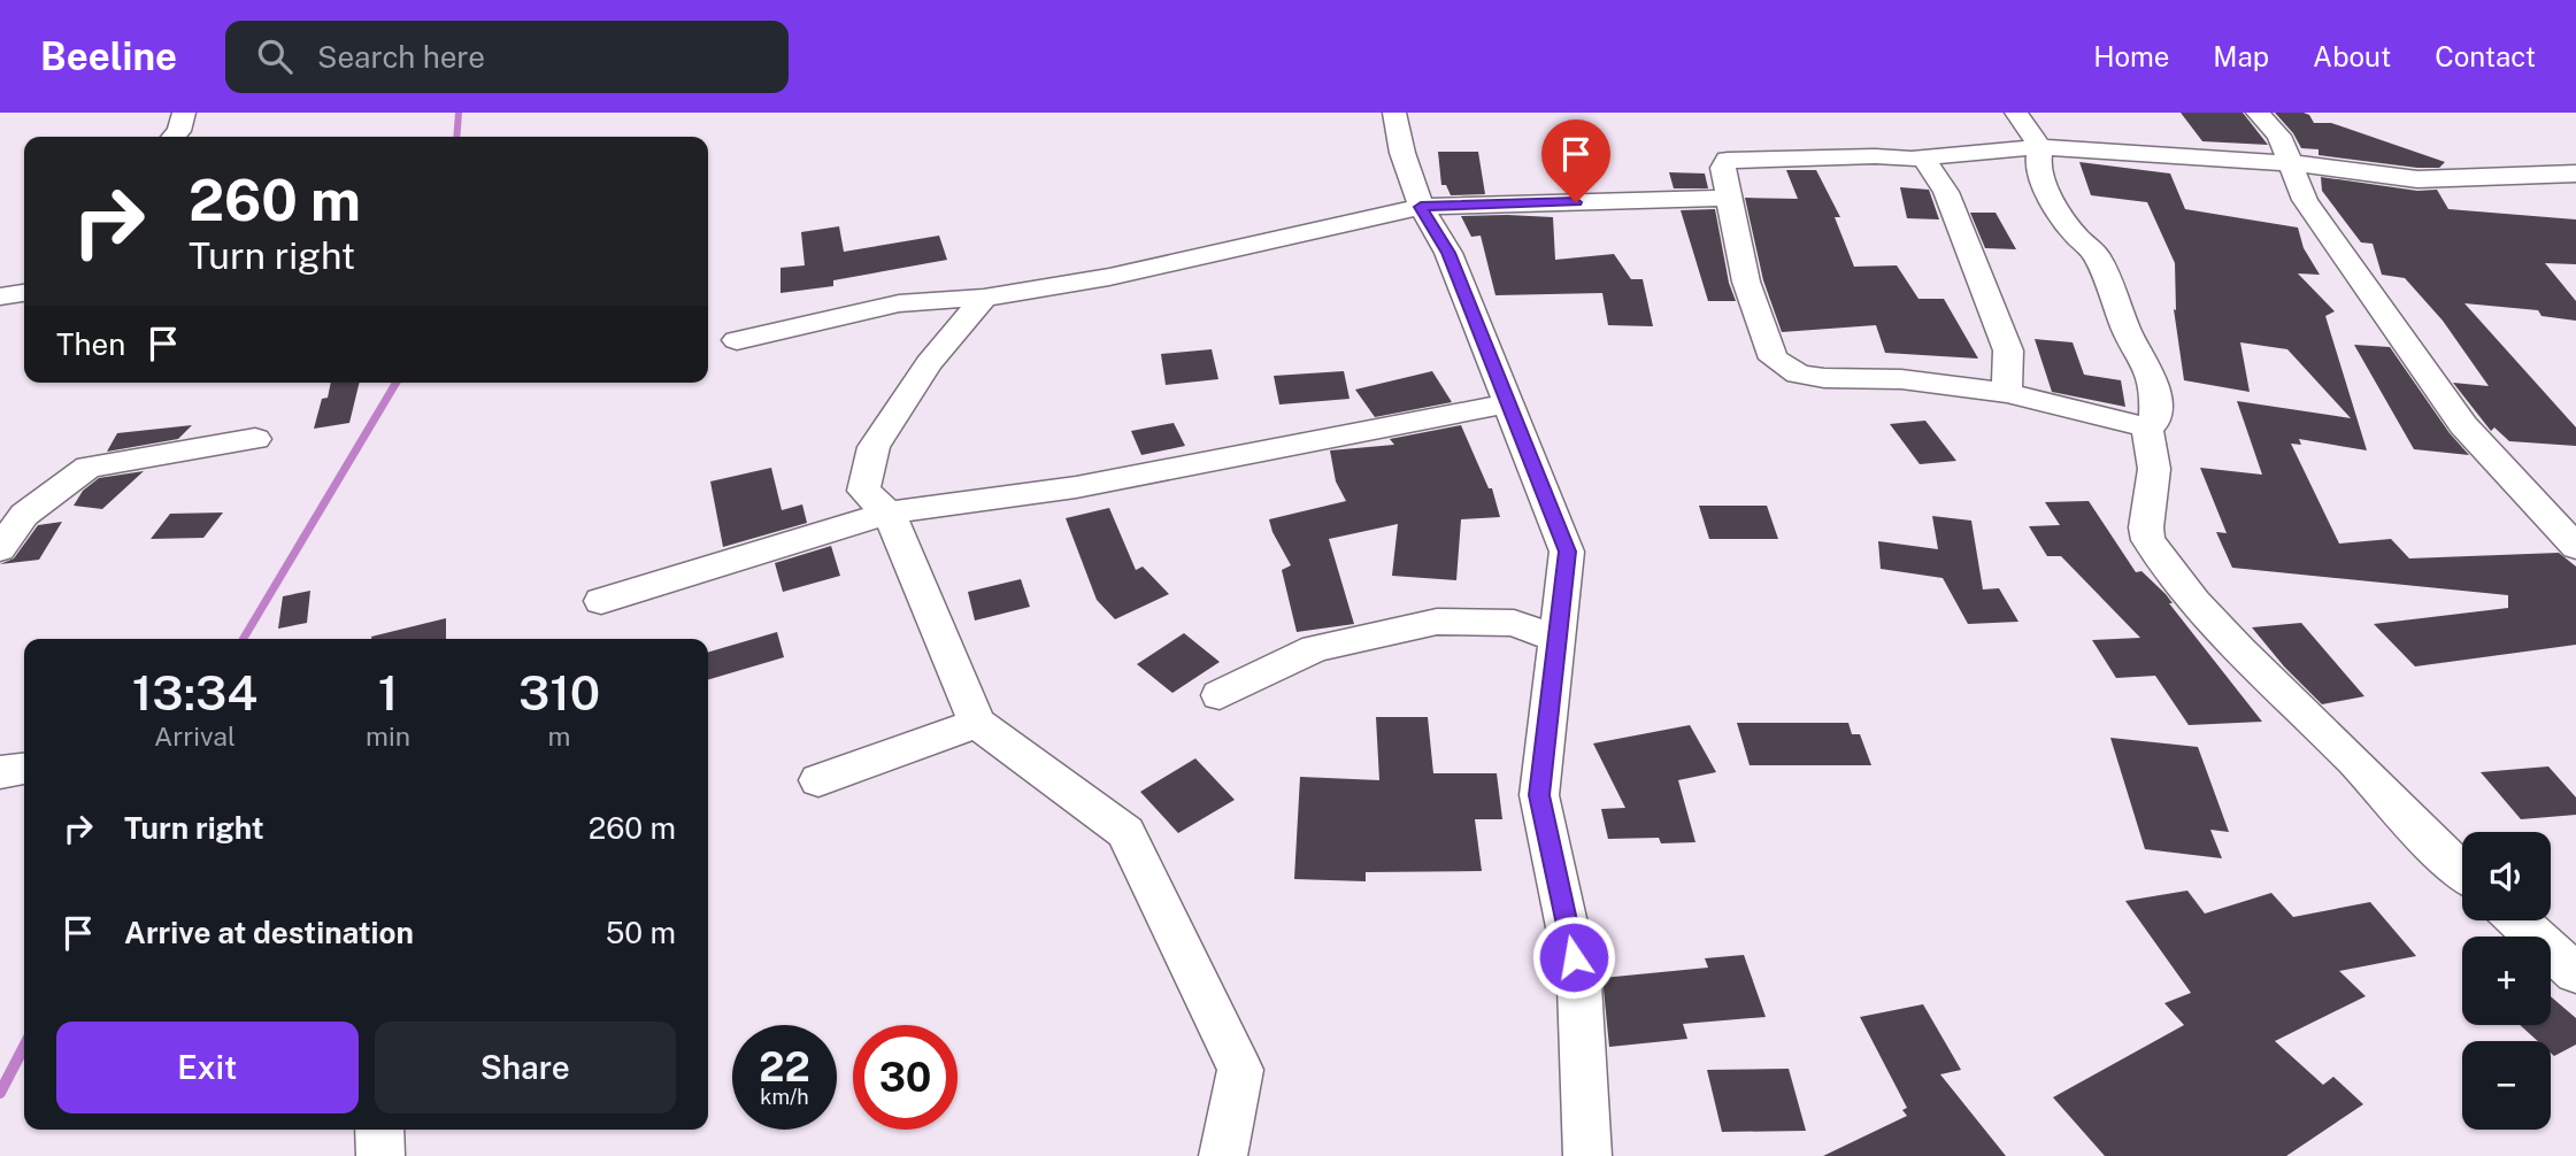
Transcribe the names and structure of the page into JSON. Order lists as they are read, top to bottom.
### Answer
{
  "page": {
    "header": "Beeline",
    "search": "Search here",
    "nav": [
      "Home",
      "Map",
      "About",
      "Contact"
    ],
    "turn": ["260 m", "Turn right"],
    "then": "Then",
    "eta": [
      "13:34",
      "Arrival",
      "1",
      "min",
      "310",
      "m"
    ],
    "list": [
      {
        "name": "Turn right",
        "value": "260 m"
      },
      {
        "name": "Arrive at destination",
        "value": "50 m"
      }
    ],
    "map_buttons": ["+", "−"],
    "buttons": ["Exit", "Share"],
    "speed": "22 km/h",
    "limit": "30"
  }
}
